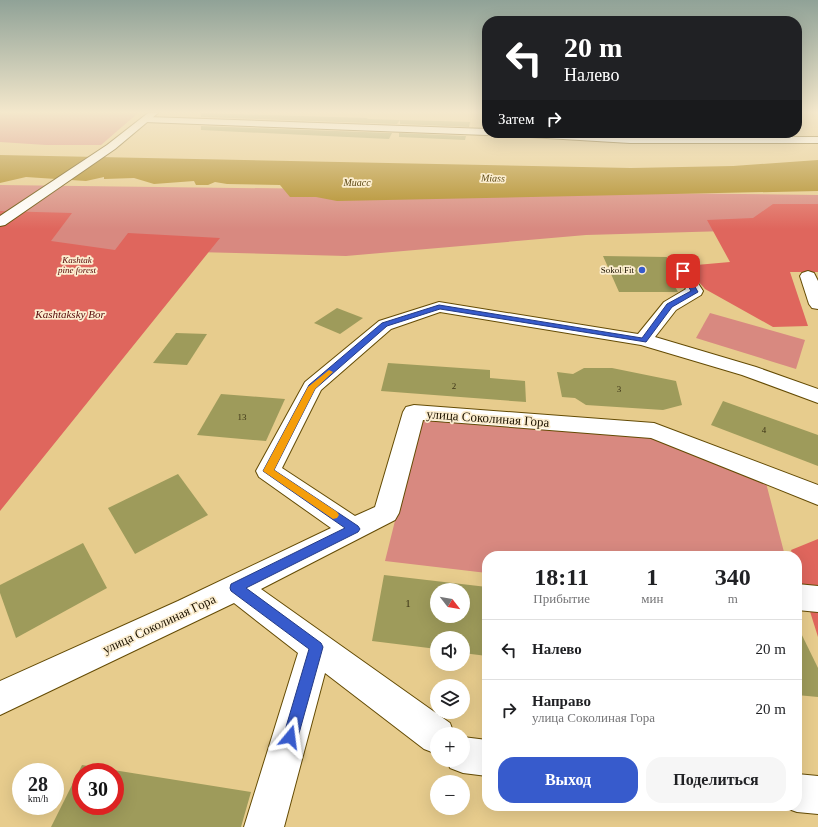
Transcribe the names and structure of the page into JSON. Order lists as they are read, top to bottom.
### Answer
{
  "streets": {
    "street": ["улица Соколиная Гора"]
  },
  "water": ["Miass", "Миасс"],
  "parks": ["Kashtak pine forest", "Kashtaksky Bor"],
  "places": ["Sokol Fit"],
  "house_numbers": [
    "2",
    "3",
    "13",
    "4",
    "1"
  ],
  "north": "bottom right",
  "page": {
    "turn": ["20 m", "Налево"],
    "then": "Затем",
    "eta": [
      "18:11",
      "Прибытие",
      "1",
      "мин",
      "340",
      "m"
    ],
    "map_buttons": ["+", "−"],
    "list": [
      {
        "name": "Налево",
        "value": "20 m"
      },
      {
        "name": "Направо",
        "note": "улица Соколиная Гора",
        "value": "20 m"
      }
    ],
    "buttons": ["Выход", "Поделиться"],
    "speed": "28 km/h",
    "limit": "30"
  }
}
